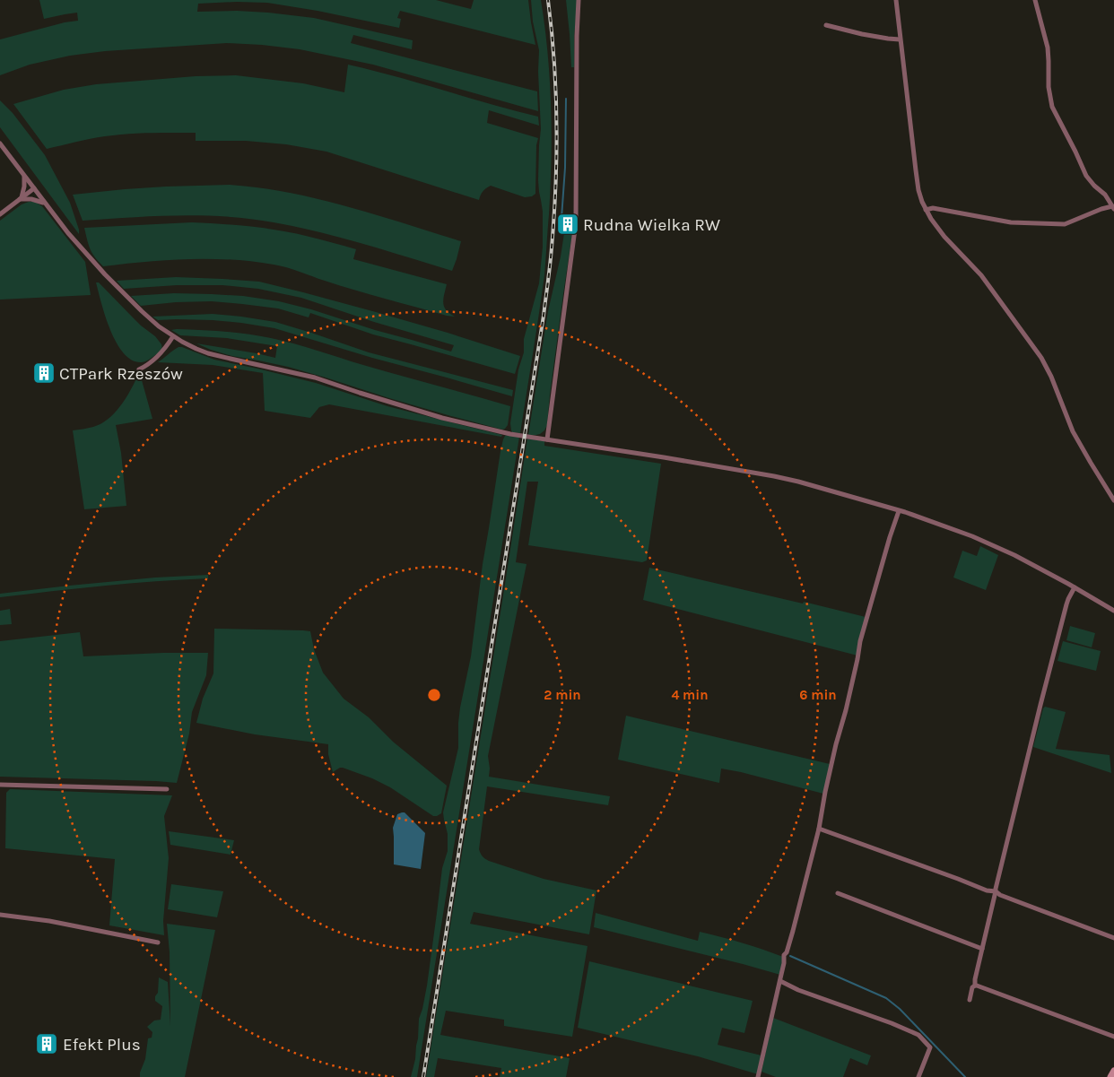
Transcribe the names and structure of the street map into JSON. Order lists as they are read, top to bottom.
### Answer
{
  "places": {
    "building": ["Rudna Wielka RW", "CTPark Rzeszów", "Efekt Plus"]
  },
  "rings": ["2 min", "4 min", "6 min"]
}
